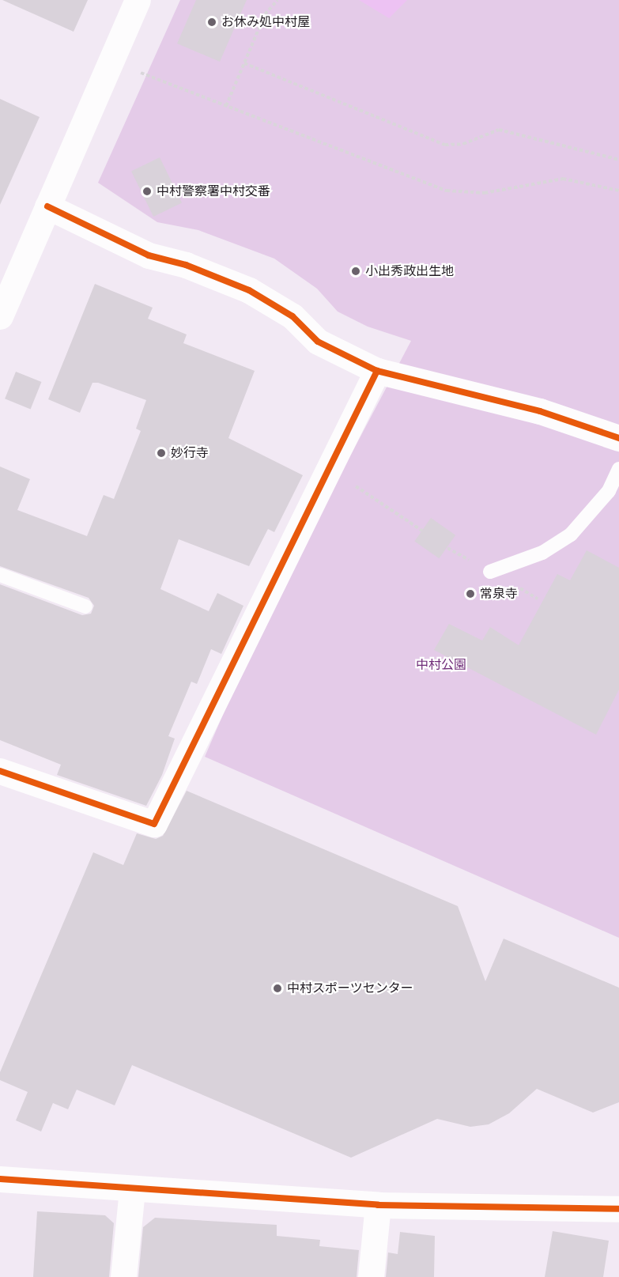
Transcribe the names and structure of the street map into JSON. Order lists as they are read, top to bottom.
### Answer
{
  "parks": ["中村公園"],
  "places": [
    "お休み処中村屋",
    "中村警察署中村交番",
    "小出秀政出生地",
    "妙行寺",
    "常泉寺",
    "中村スポーツセンター"
  ]
}
